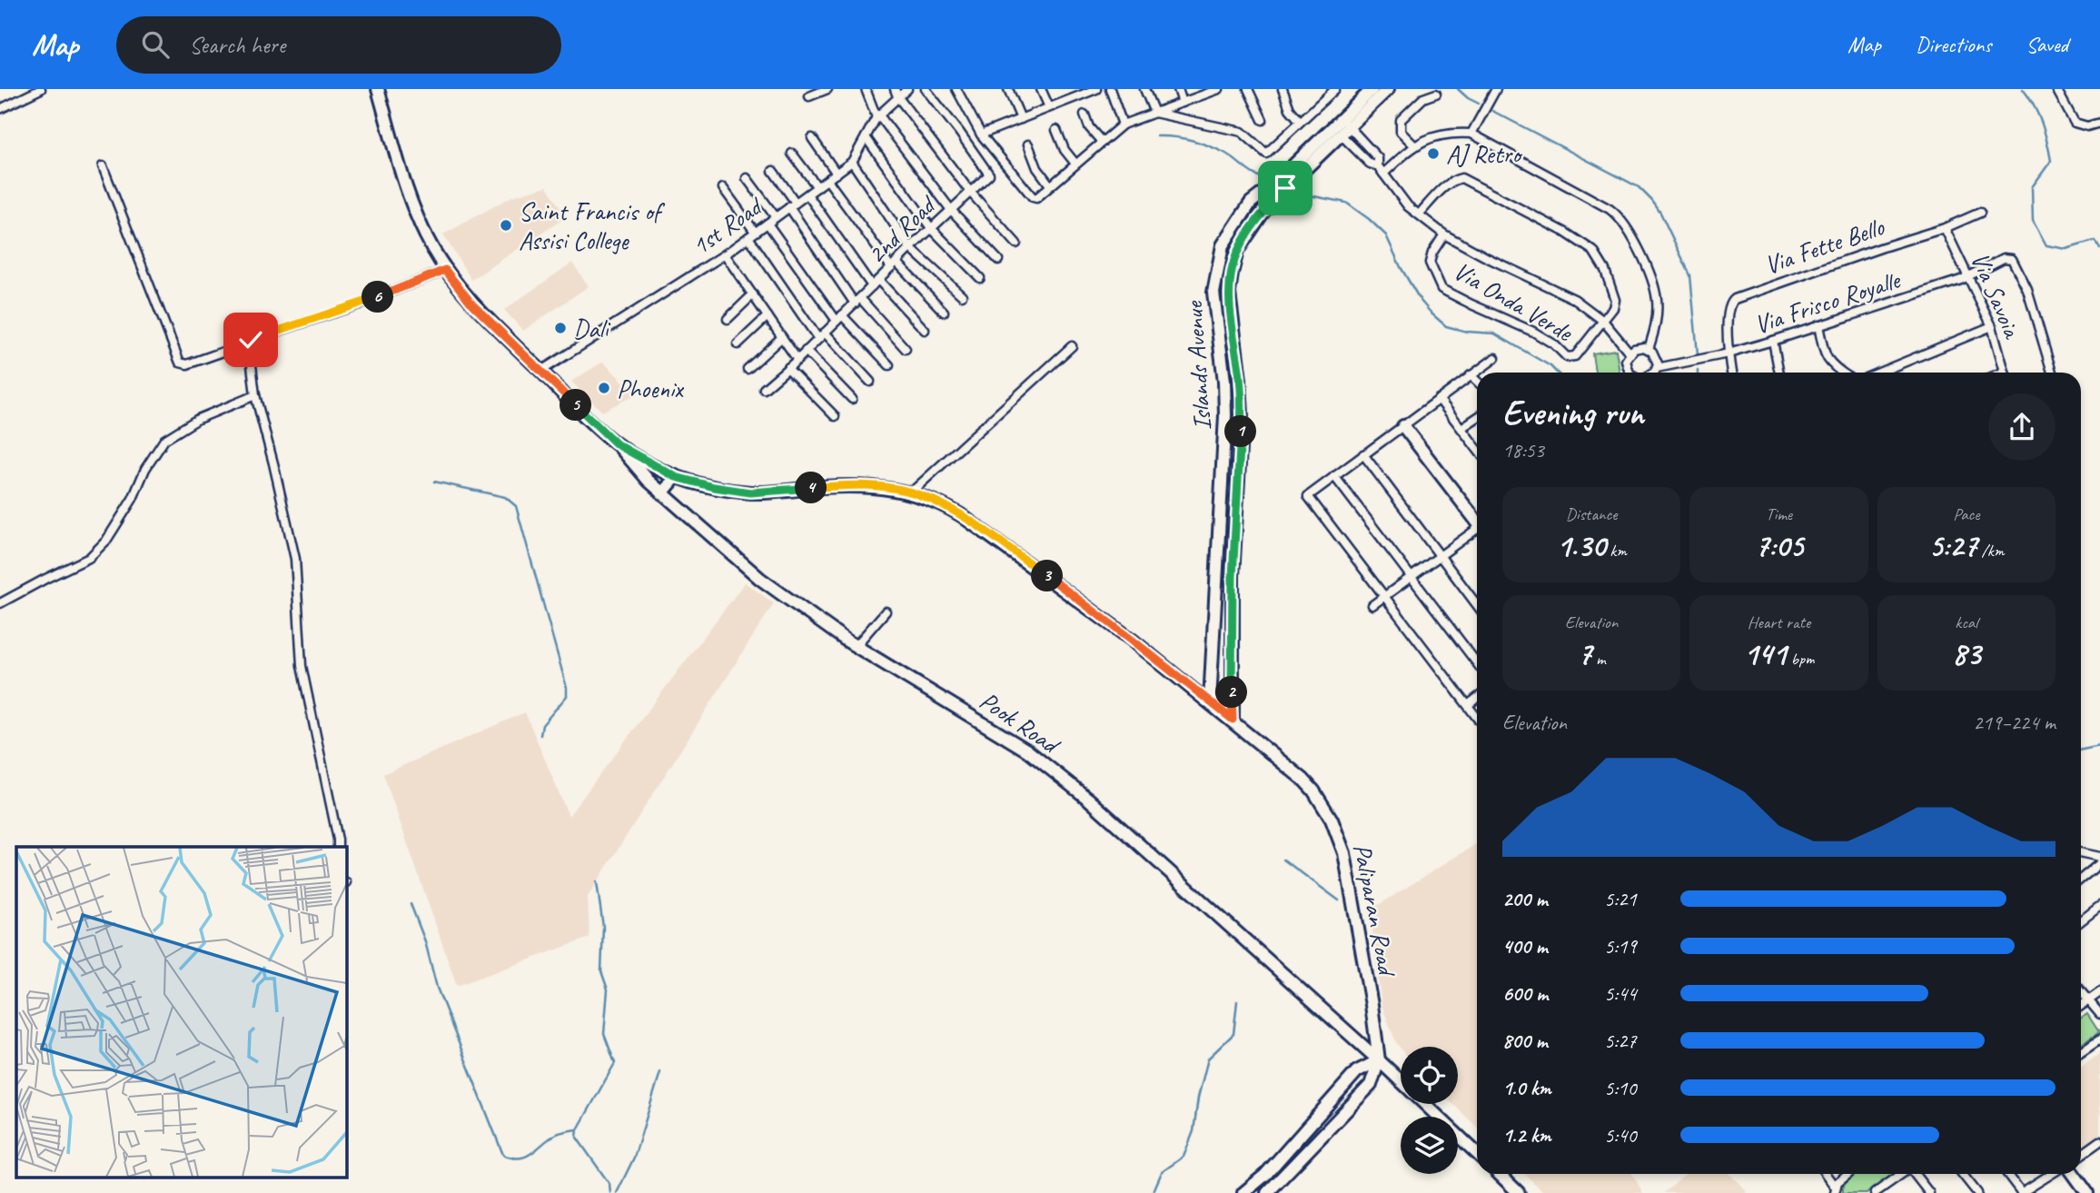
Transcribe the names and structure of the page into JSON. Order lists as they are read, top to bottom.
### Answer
{
  "streets": {
    "street": [
      "1st Road",
      "2nd Road",
      "Via Fette Bello",
      "Via Savoia",
      "Via Onda Verde",
      "Via Frisco Royalle",
      "Islands Avenue",
      "Pook Road",
      "Paliparan Road"
    ]
  },
  "crossings": [
    ["1st Road", "Paliparan Road"],
    ["Via Fette Bello", "Via Savoia"],
    ["Via Fette Bello", "Via Frisco Royalle"],
    ["Via Savoia", "Via Frisco Royalle"],
    ["Islands Avenue", "Paliparan Road"],
    ["Pook Road", "Paliparan Road"]
  ],
  "places": [
    "AJ Retro",
    "Saint Francis of Assisi College",
    "Dali",
    "Phoenix"
  ],
  "page": {
    "header": "Map",
    "search": "Search here",
    "nav": ["Map", "Directions", "Saved"],
    "pins": [
      "6",
      "5",
      "1",
      "4",
      "3",
      "2"
    ],
    "heading": ["Evening run", "18:53"],
    "stats": [
      ["Distance", "1.30 km"],
      ["Time", "7:05"],
      ["Pace", "5:27 /km"],
      ["Elevation", "7 m"],
      ["Heart rate", "141 bpm"],
      ["kcal", "83"]
    ],
    "chart": ["Elevation", "219–224 m"],
    "list": [
      {
        "name": "200 m",
        "note": "5:21"
      },
      {
        "name": "400 m",
        "note": "5:19"
      },
      {
        "name": "600 m",
        "note": "5:44"
      },
      {
        "name": "800 m",
        "note": "5:27"
      },
      {
        "name": "1.0 km",
        "note": "5:10"
      },
      {
        "name": "1.2 km",
        "note": "5:40"
      }
    ]
  }
}
